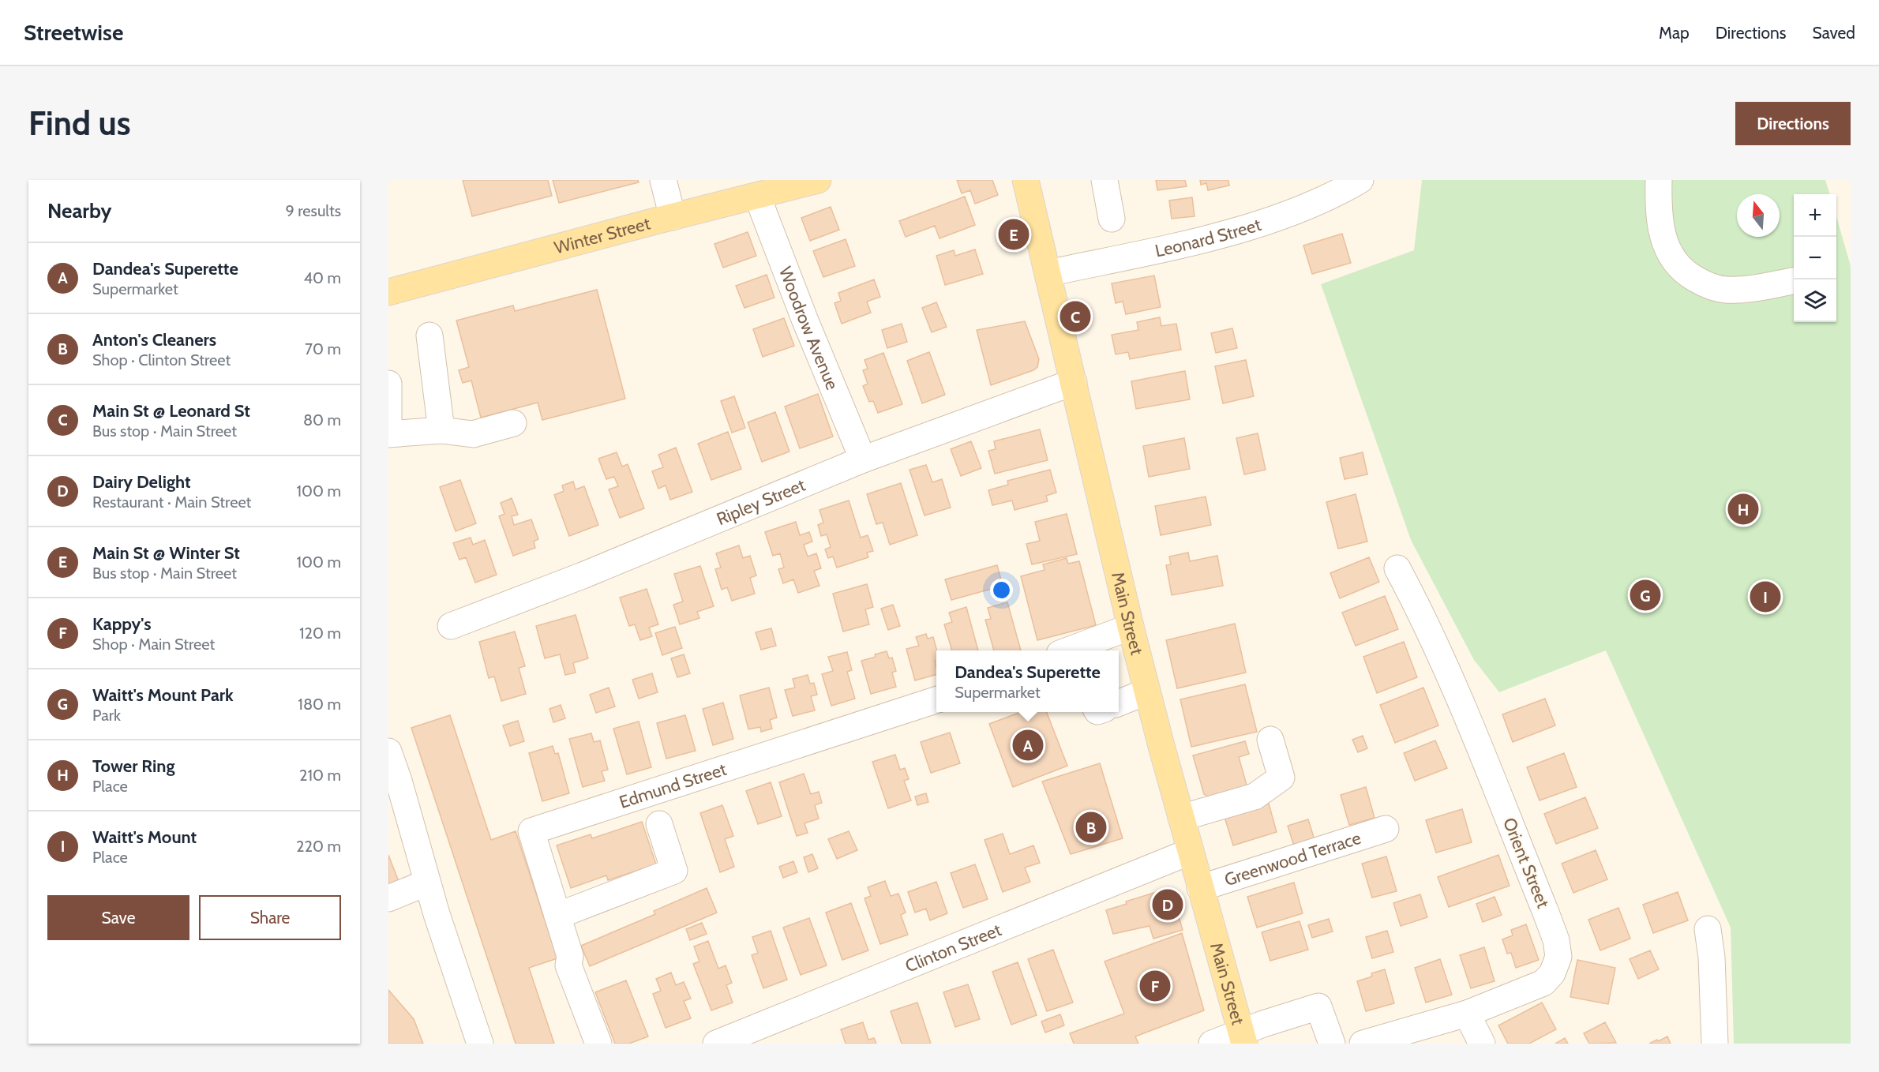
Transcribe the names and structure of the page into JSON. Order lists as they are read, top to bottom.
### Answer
{
  "streets": {
    "main road": ["Winter Street", "Main Street"],
    "street": [
      "Leonard Street",
      "Woodrow Avenue",
      "Ripley Street",
      "Edmund Street",
      "Greenwood Terrace",
      "Orient Street",
      "Clinton Street"
    ]
  },
  "crossings": [
    ["Winter Street", "Woodrow Avenue"],
    ["Leonard Street", "Main Street"],
    ["Woodrow Avenue", "Ripley Street"],
    ["Ripley Street", "Main Street"],
    ["Main Street", "Greenwood Terrace"],
    ["Main Street", "Clinton Street"]
  ],
  "north": "top",
  "page": {
    "header": "Streetwise",
    "nav": ["Map", "Directions", "Saved"],
    "buttons": [
      "Directions",
      ["Save", "Share"]
    ],
    "title": "Find us",
    "heading": ["Nearby", "9 results"],
    "map_buttons": ["+", "−"],
    "pins": [
      "E",
      "C",
      "H",
      "G",
      "I",
      "A",
      "B",
      "D",
      "F"
    ],
    "list": [
      {
        "mark": "A",
        "name": "Dandea's Superette",
        "note": "Supermarket",
        "value": "40 m"
      },
      {
        "mark": "B",
        "name": "Anton's Cleaners",
        "note": "Shop · Clinton Street",
        "value": "70 m"
      },
      {
        "mark": "C",
        "name": "Main St @ Leonard St",
        "note": "Bus stop · Main Street",
        "value": "80 m"
      },
      {
        "mark": "D",
        "name": "Dairy Delight",
        "note": "Restaurant · Main Street",
        "value": "100 m"
      },
      {
        "mark": "E",
        "name": "Main St @ Winter St",
        "note": "Bus stop · Main Street",
        "value": "100 m"
      },
      {
        "mark": "F",
        "name": "Kappy's",
        "note": "Shop · Main Street",
        "value": "120 m"
      },
      {
        "mark": "G",
        "name": "Waitt's Mount Park",
        "note": "Park",
        "value": "180 m"
      },
      {
        "mark": "H",
        "name": "Tower Ring",
        "note": "Place",
        "value": "210 m"
      },
      {
        "mark": "I",
        "name": "Waitt's Mount",
        "note": "Place",
        "value": "220 m"
      }
    ],
    "popup": ["Dandea's Superette", "Supermarket"]
  }
}
